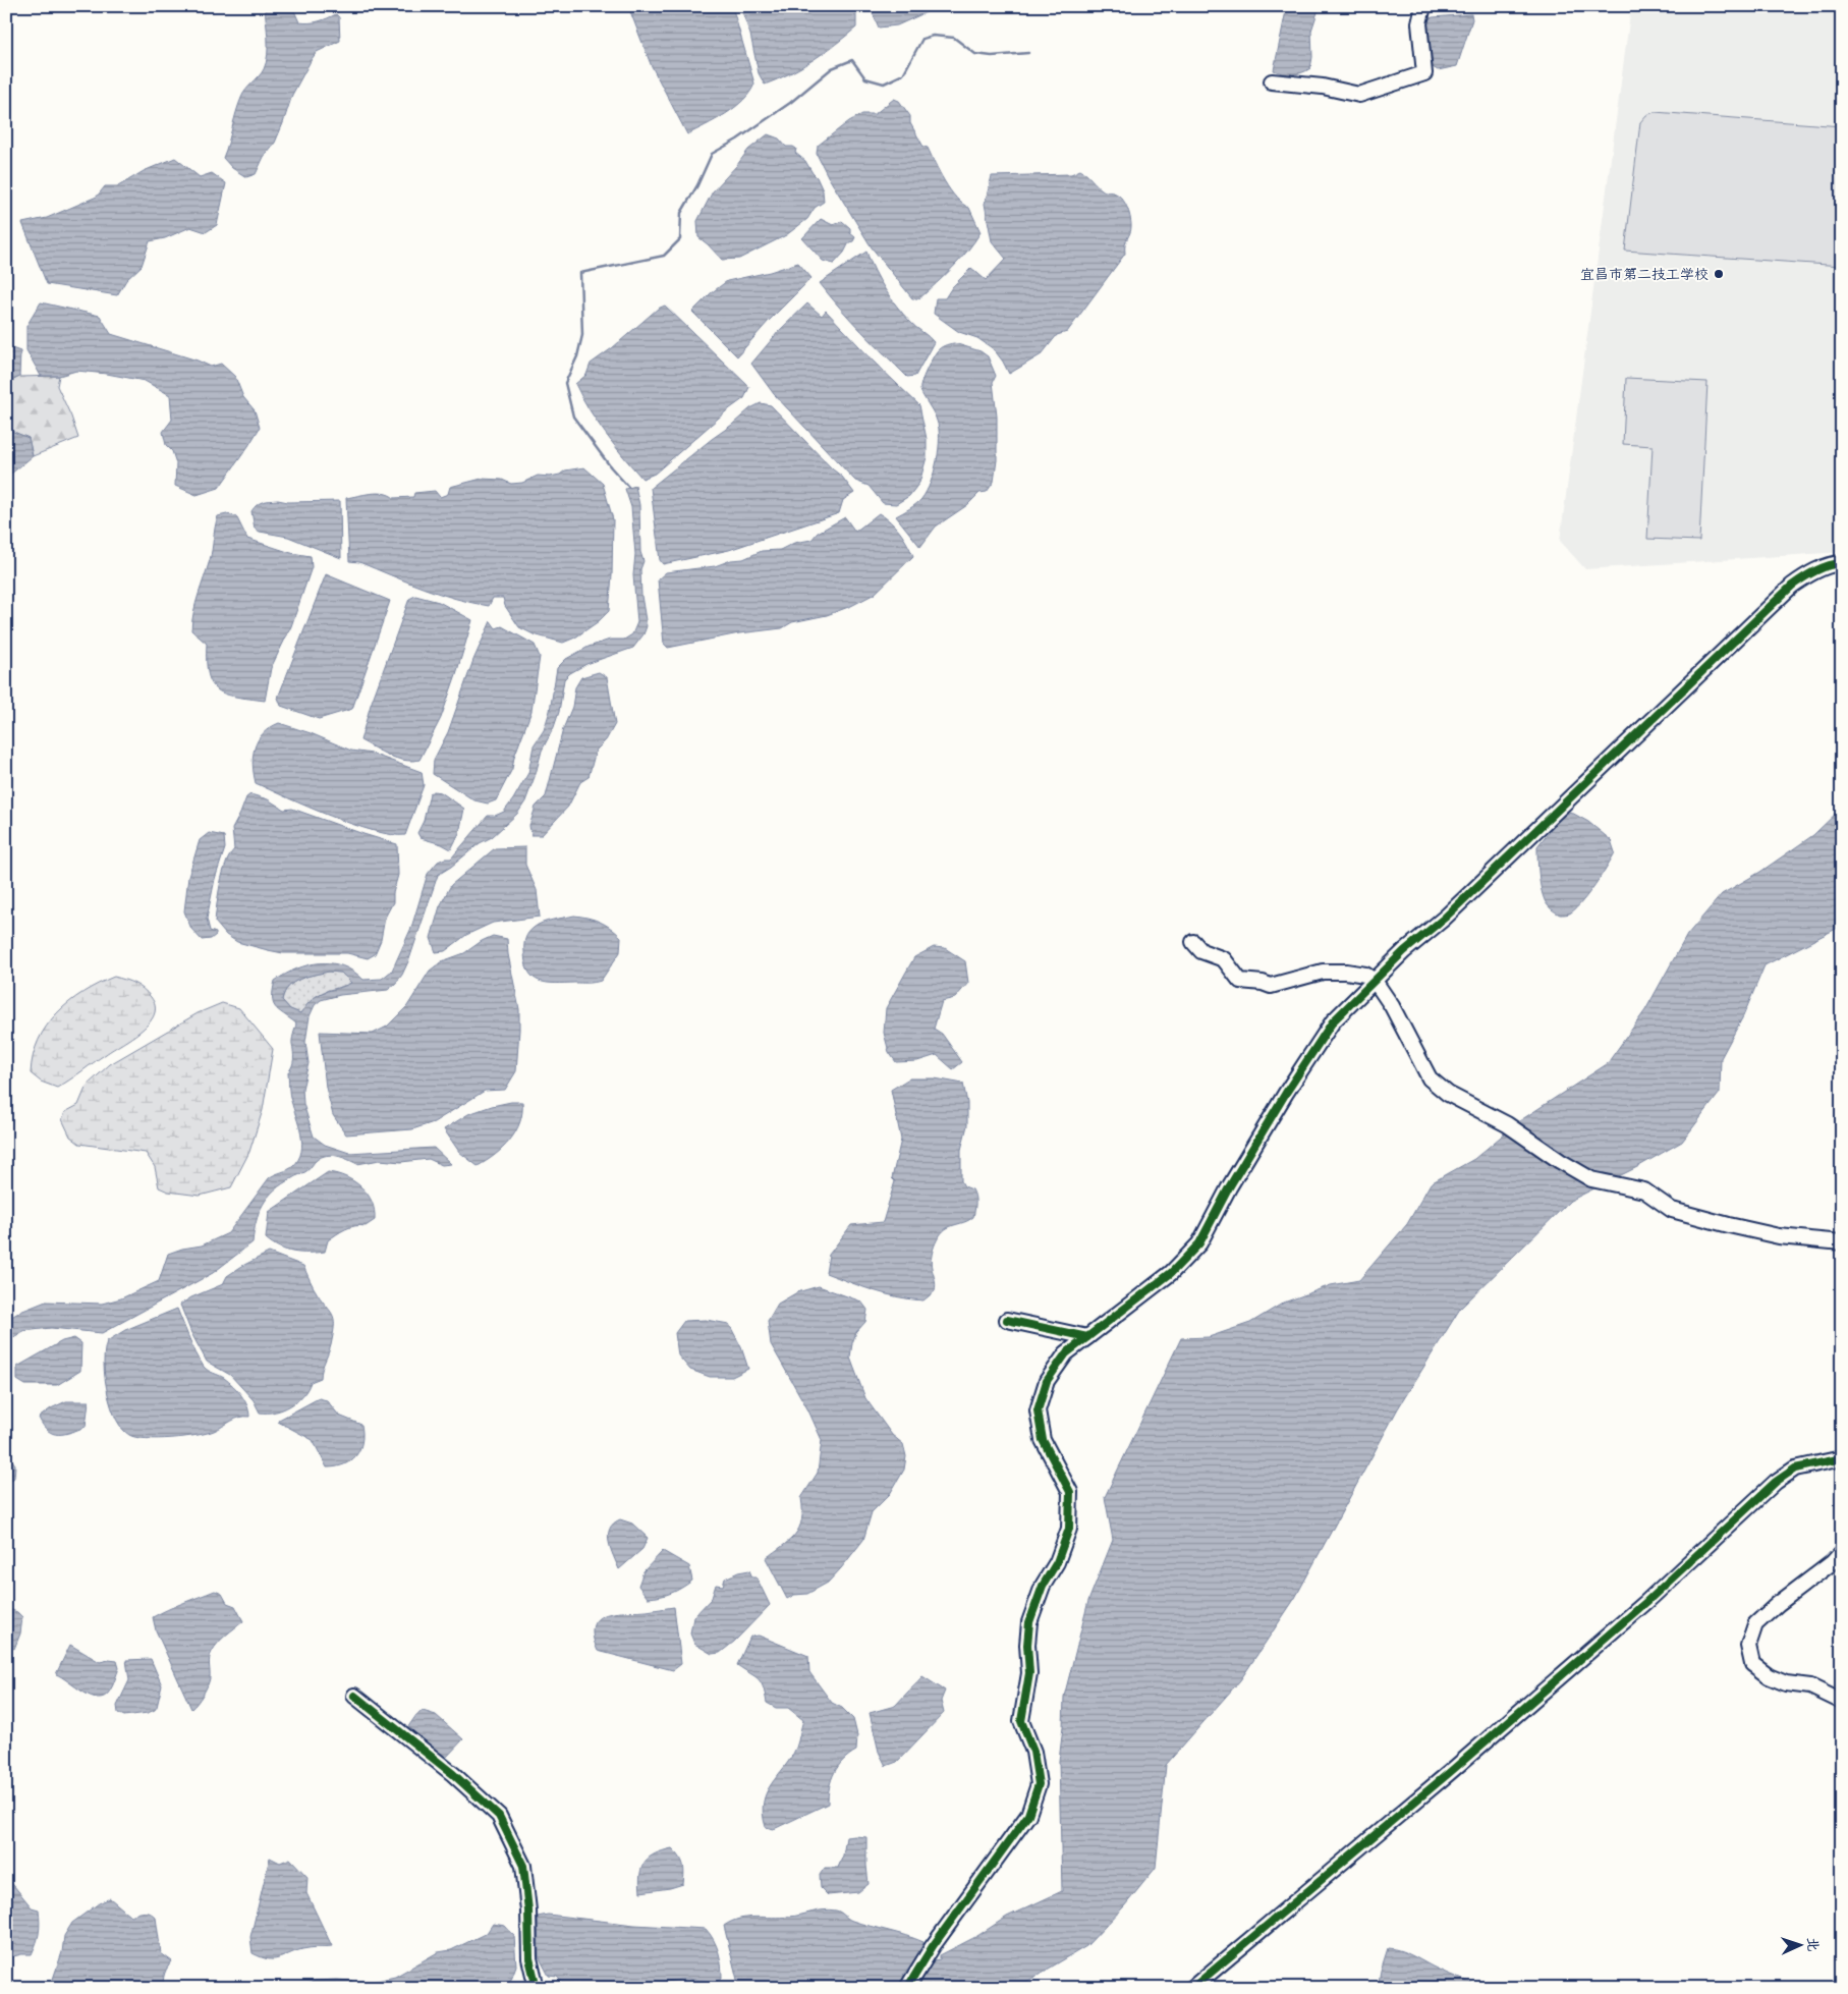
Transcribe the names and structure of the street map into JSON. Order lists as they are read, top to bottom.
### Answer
{
  "places": ["宜昌市第二技工学校"],
  "north": "right"
}
